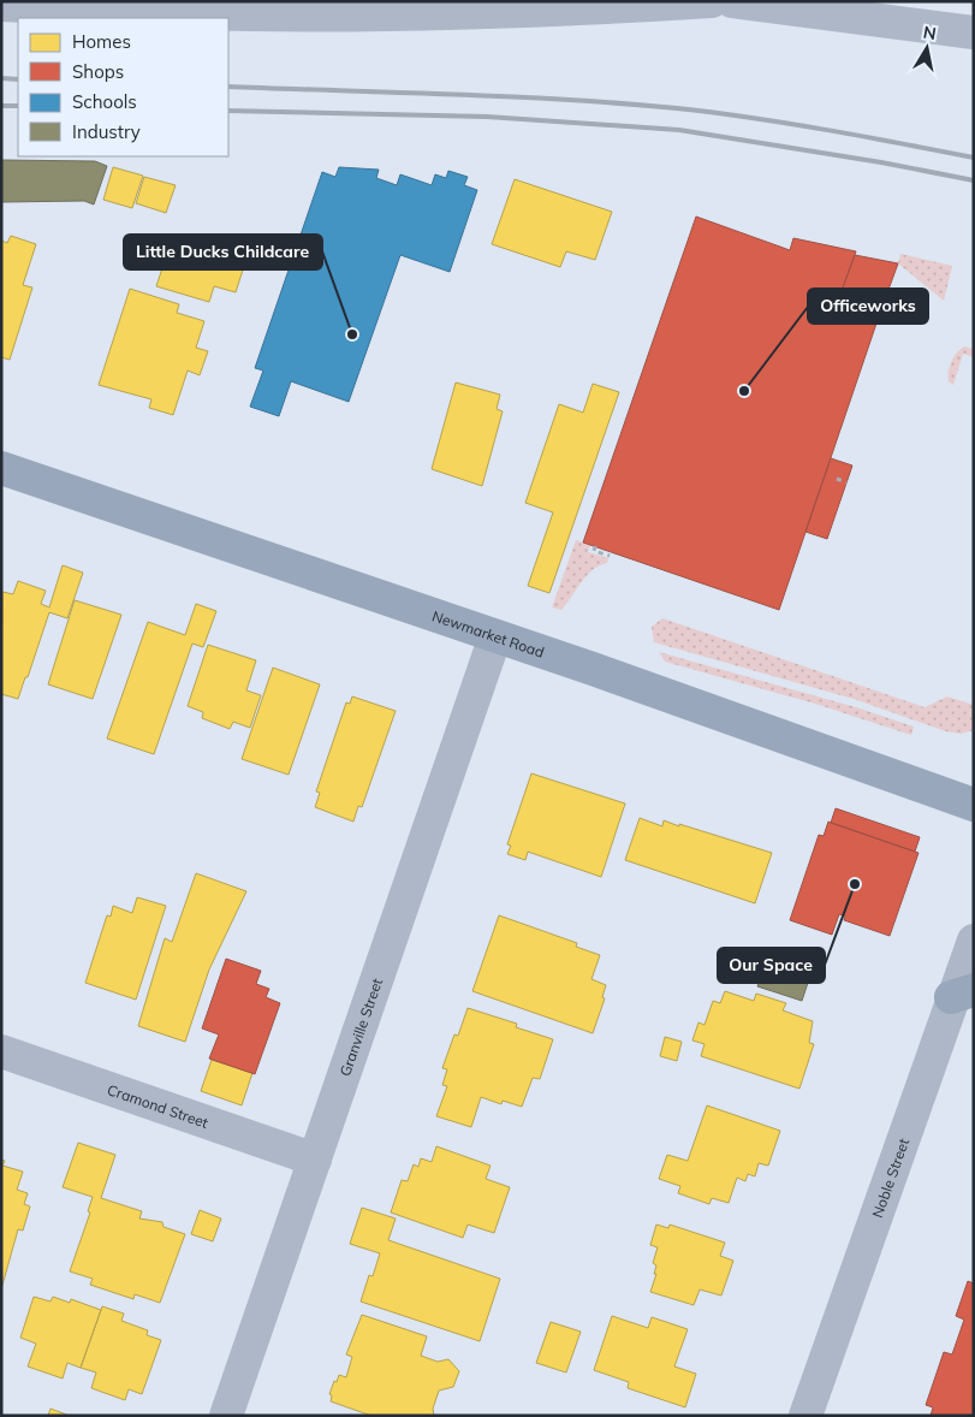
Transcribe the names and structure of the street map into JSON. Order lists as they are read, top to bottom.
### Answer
{
  "streets": {
    "main road": ["Newmarket Road"],
    "street": ["Granville Street", "Cramond Street", "Noble Street"]
  },
  "crossings": [
    ["Newmarket Road", "Granville Street"],
    ["Granville Street", "Cramond Street"]
  ],
  "places": ["Little Ducks Childcare", "Officeworks", "Our Space"],
  "legend": [
    "Homes",
    "Shops",
    "Schools",
    "Industry"
  ],
  "north": "top"
}
